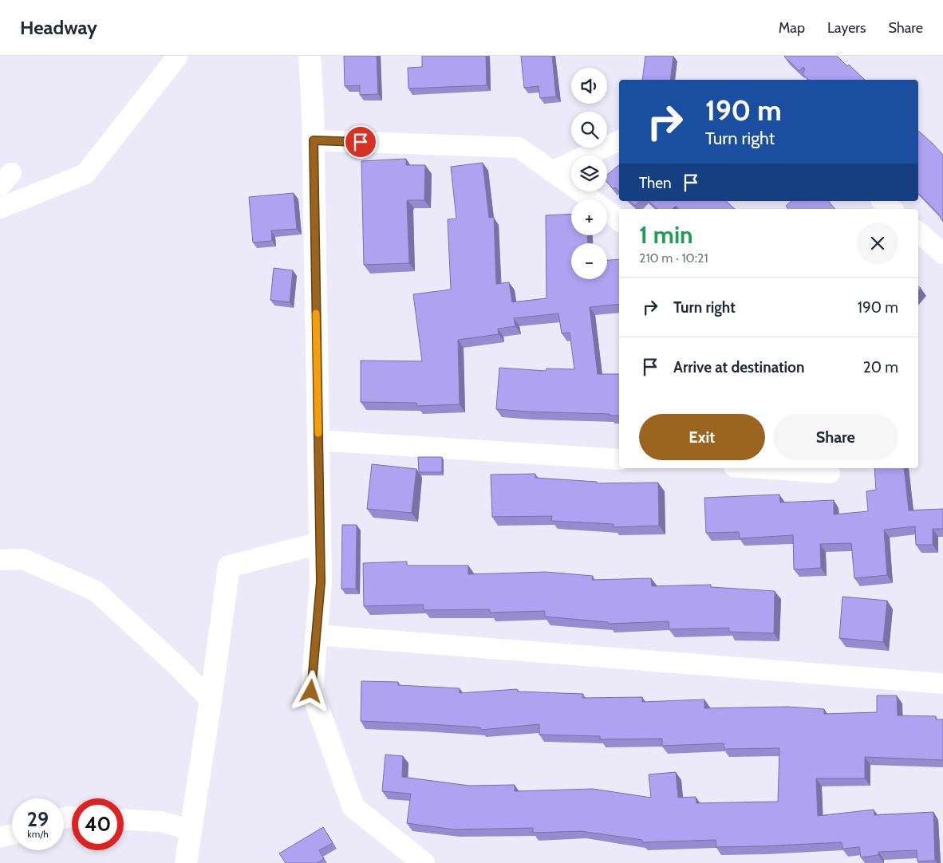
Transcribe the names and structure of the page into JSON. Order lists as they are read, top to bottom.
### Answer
{
  "page": {
    "header": "Headway",
    "nav": ["Map", "Layers", "Share"],
    "map_buttons": ["+", "−"],
    "turn": ["190 m", "Turn right"],
    "then": "Then",
    "heading": ["1 min", "210 m · 10:21"],
    "list": [
      {
        "name": "Turn right",
        "value": "190 m"
      },
      {
        "name": "Arrive at destination",
        "value": "20 m"
      }
    ],
    "buttons": ["Exit", "Share"],
    "speed": "29 km/h",
    "limit": "40"
  }
}
